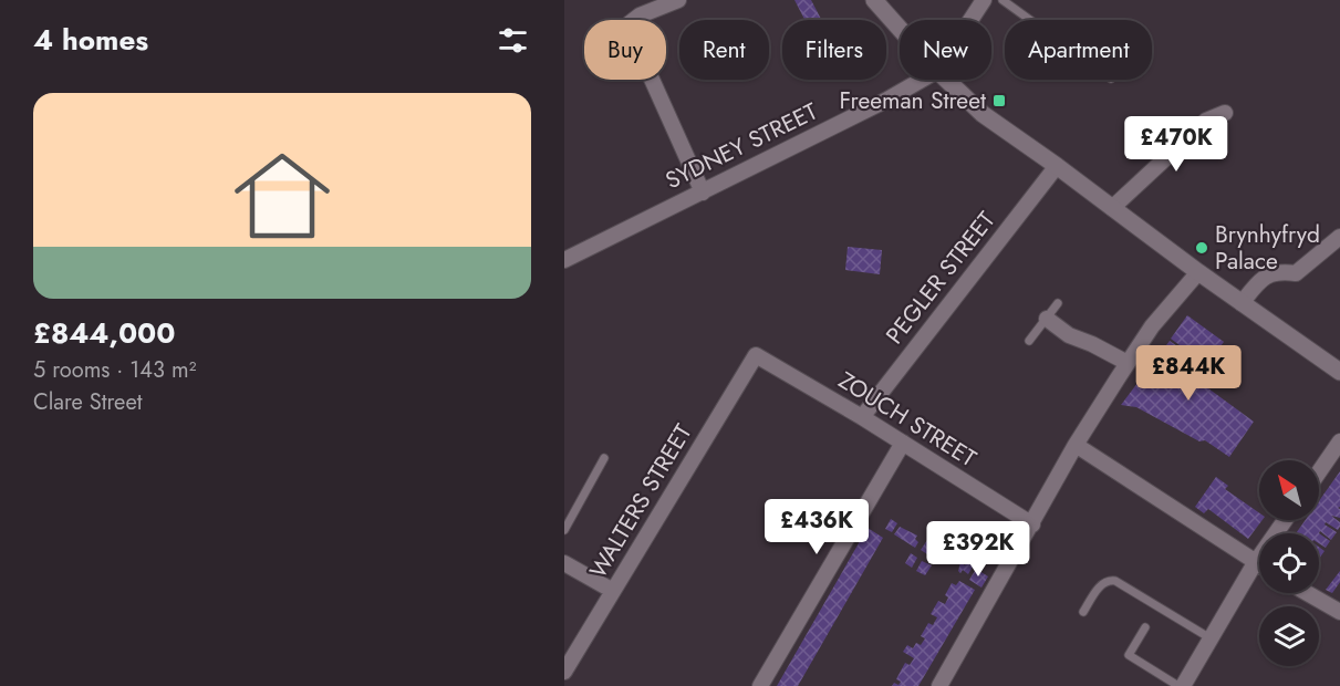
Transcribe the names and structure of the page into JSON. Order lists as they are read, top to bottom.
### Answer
{
  "streets": {
    "street": [
      "SYDNEY STREET",
      "PEGLER STREET",
      "ZOUCH STREET",
      "WALTERS STREET"
    ]
  },
  "crossings": [
    ["PEGLER STREET", "ZOUCH STREET"],
    ["ZOUCH STREET", "WALTERS STREET"]
  ],
  "places": {
    "transit": ["Freeman Street"],
    "other": ["Brynhyfryd Palace"]
  },
  "north": "top left",
  "page": {
    "heading": "4 homes",
    "chip": [
      "Buy",
      "Rent",
      "Filters",
      "New",
      "Apartment"
    ],
    "list": [
      {
        "name": "£844,000",
        "note": "5 rooms · 143 m² · Clare Street"
      }
    ],
    "price": [
      "£470K",
      "£844K",
      "£436K",
      "£392K"
    ]
  }
}
